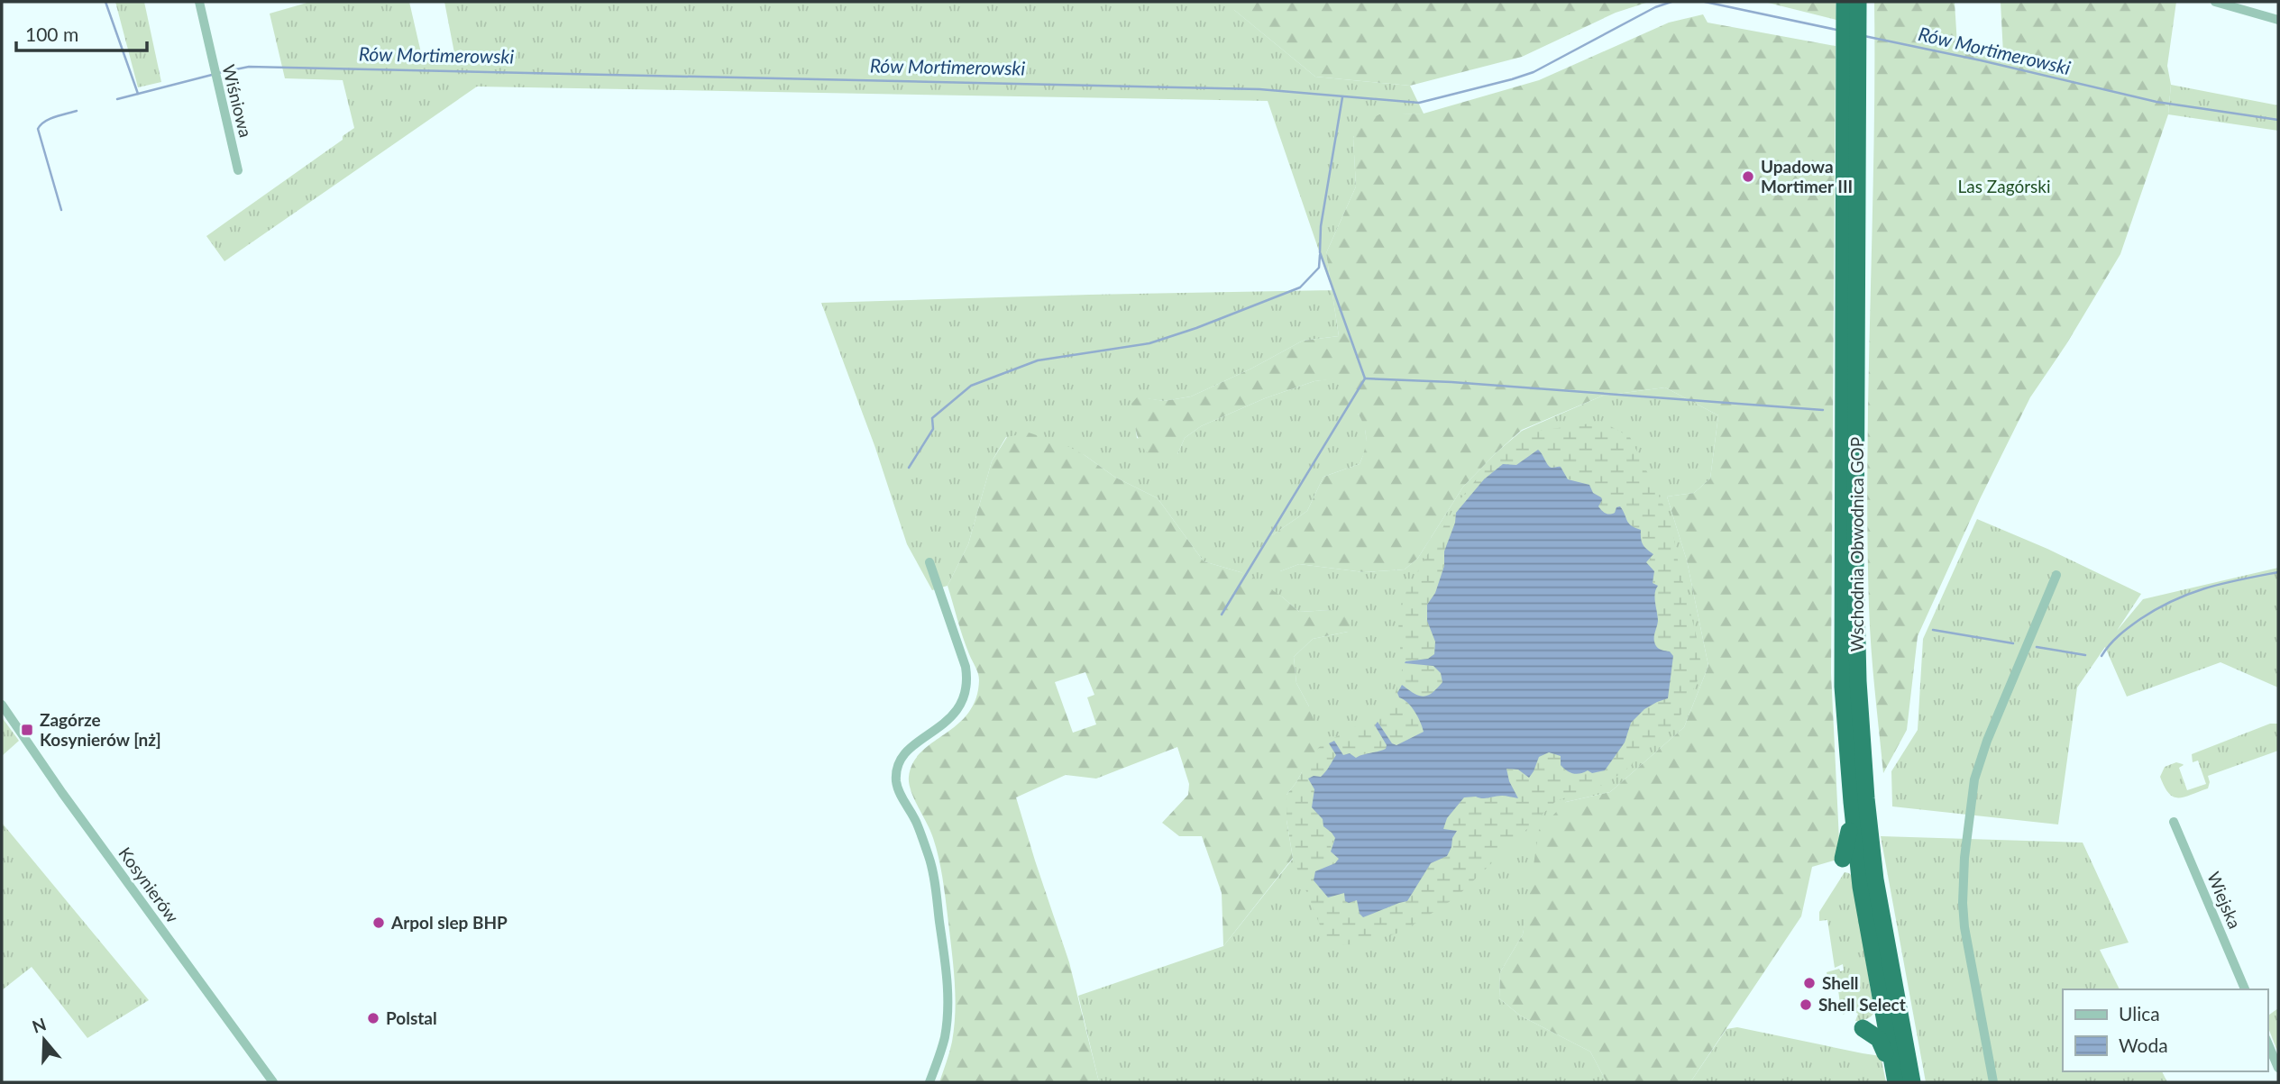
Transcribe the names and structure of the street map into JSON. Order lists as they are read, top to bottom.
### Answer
{
  "streets": {
    "highway": ["Wschodnia Obwodnica GOP"],
    "street": ["Wiśniowa", "Kosynierów", "Wiejska"]
  },
  "water": ["Rów Mortimerowski"],
  "parks": ["Las Zagórski"],
  "places": {
    "other": [
      "Upadowa Mortimer III",
      "Arpol slep BHP",
      "Shell",
      "Shell Select",
      "Polstal"
    ],
    "transit": ["Zagórze Kosynierów [nż]"]
  },
  "legend": ["Ulica", "Woda"],
  "scale_bar": "100 m",
  "north": "top"
}
